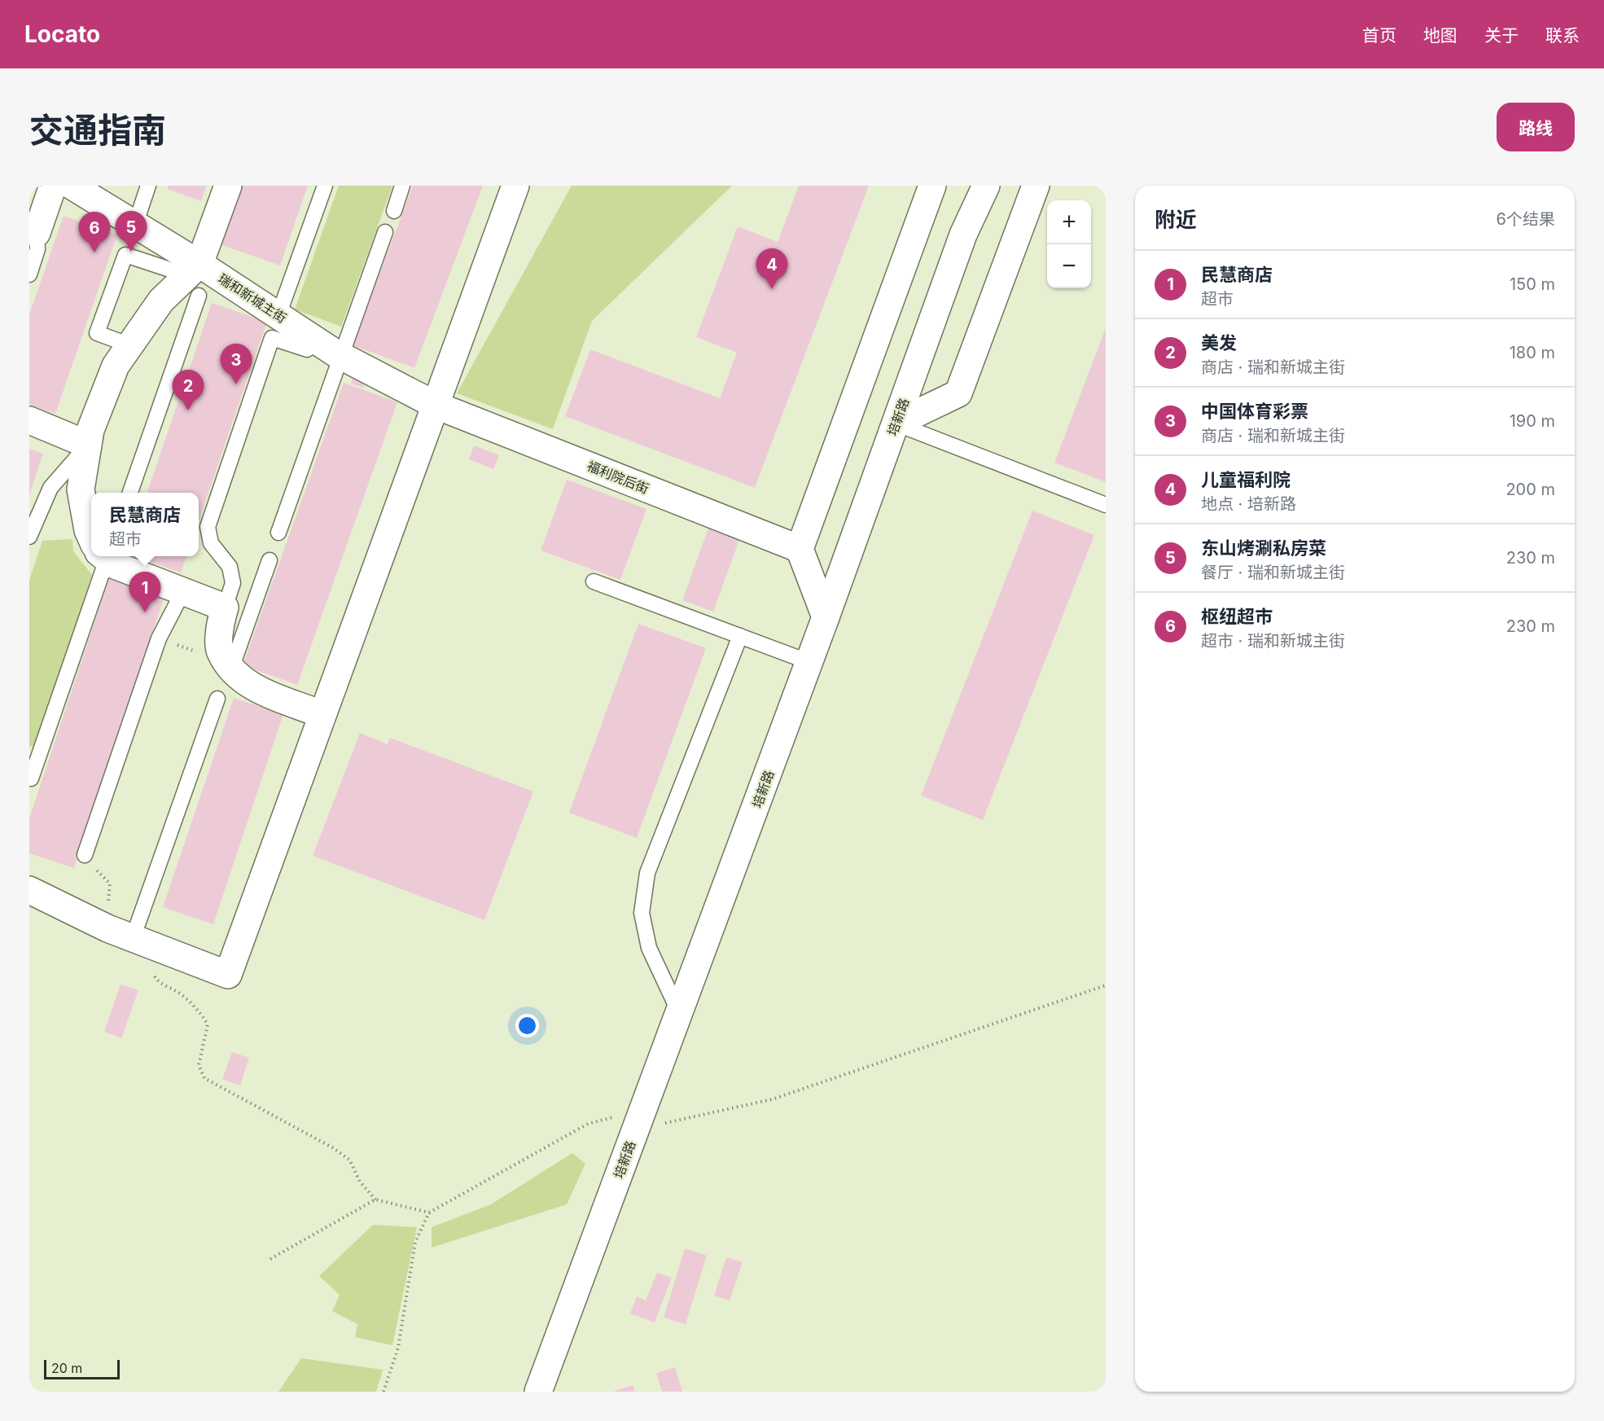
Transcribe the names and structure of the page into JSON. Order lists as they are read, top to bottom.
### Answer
{
  "streets": {
    "main road": ["瑞和新城主街", "培新路", "福利院后街"]
  },
  "crossings": [
    ["瑞和新城主街", "福利院后街"]
  ],
  "scale_bar": "20 m",
  "page": {
    "header": "Locato",
    "nav": [
      "首页",
      "地图",
      "关于",
      "联系"
    ],
    "title": "交通指南",
    "buttons": "路线",
    "heading": ["附近", "6个结果"],
    "map_buttons": ["+", "−"],
    "pins": [
      "5",
      "6",
      "4",
      "3",
      "2",
      "1"
    ],
    "list": [
      {
        "mark": "1",
        "name": "民慧商店",
        "note": "超市",
        "value": "150 m"
      },
      {
        "mark": "2",
        "name": "美发",
        "note": "商店 · 瑞和新城主街",
        "value": "180 m"
      },
      {
        "mark": "3",
        "name": "中国体育彩票",
        "note": "商店 · 瑞和新城主街",
        "value": "190 m"
      },
      {
        "mark": "4",
        "name": "儿童福利院",
        "note": "地点 · 培新路",
        "value": "200 m"
      },
      {
        "mark": "5",
        "name": "东山烤涮私房菜",
        "note": "餐厅 · 瑞和新城主街",
        "value": "230 m"
      },
      {
        "mark": "6",
        "name": "枢纽超市",
        "note": "超市 · 瑞和新城主街",
        "value": "230 m"
      }
    ],
    "popup": ["民慧商店", "超市"],
    "scale": "20 m"
  }
}
